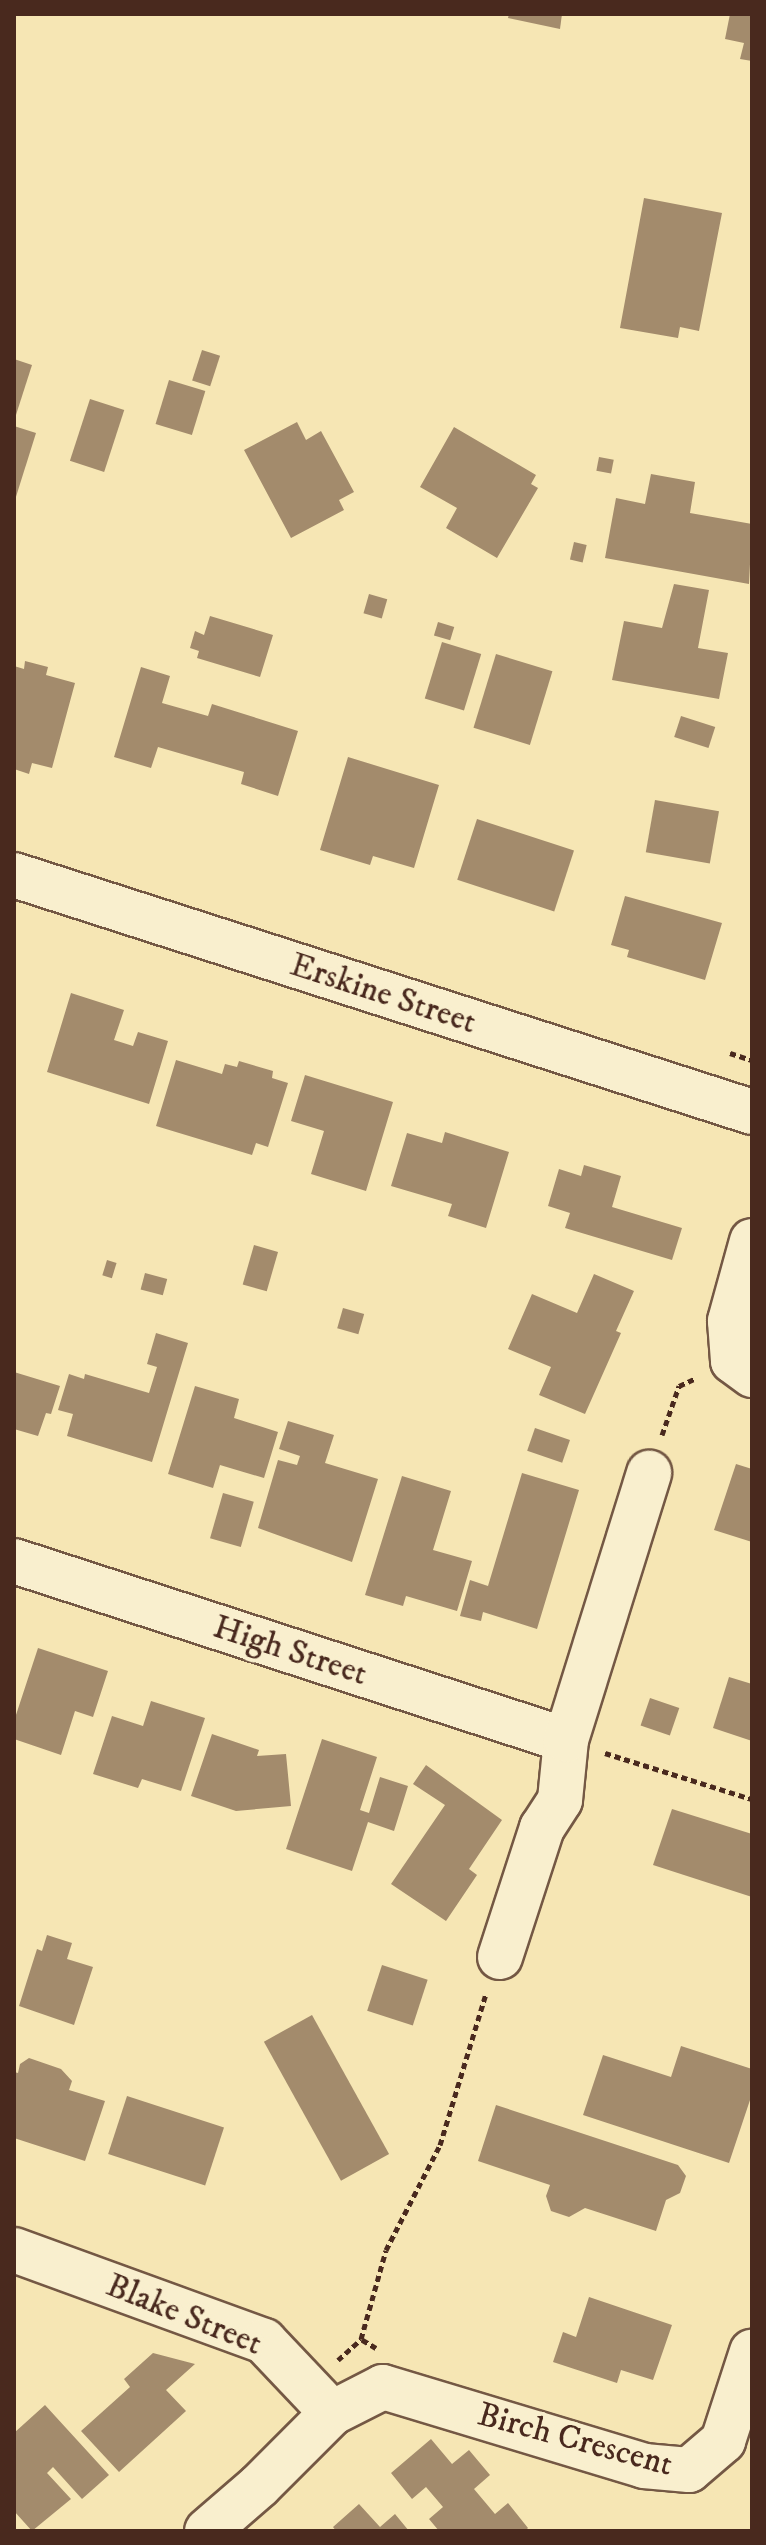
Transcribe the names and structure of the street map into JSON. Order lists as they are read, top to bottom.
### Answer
{
  "streets": {
    "street": [
      "Erskine Street",
      "High Street",
      "Blake Street",
      "Birch Crescent"
    ]
  },
  "crossings": [
    ["Blake Street", "Birch Crescent"]
  ]
}
